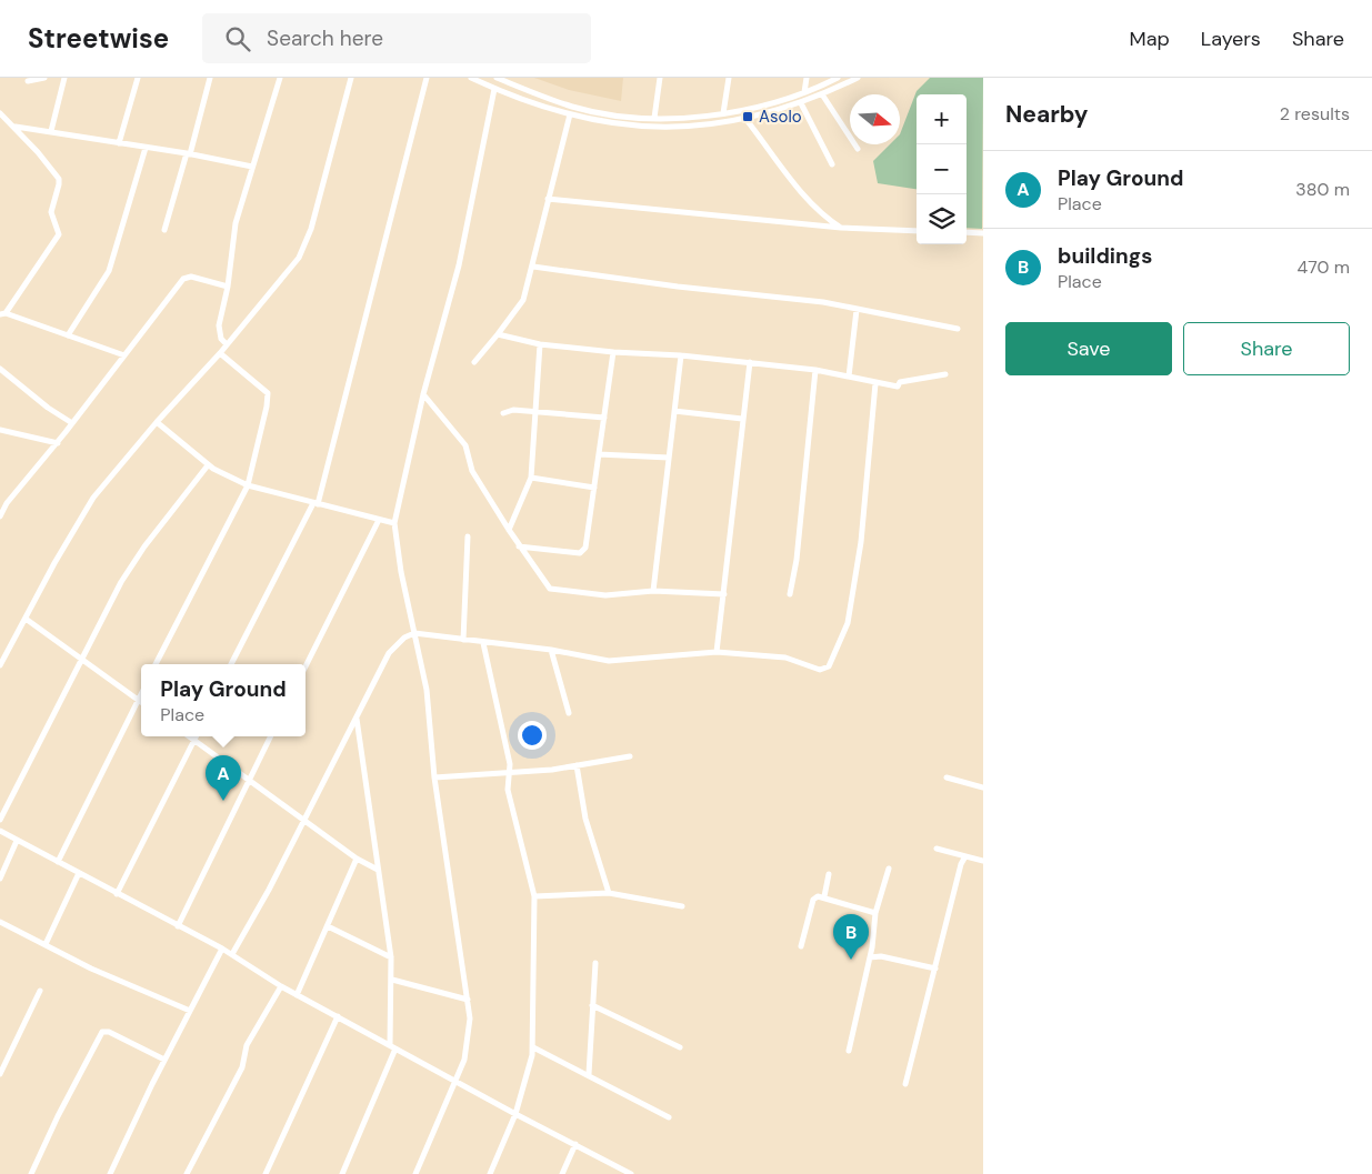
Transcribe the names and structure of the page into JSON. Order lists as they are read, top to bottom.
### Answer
{
  "places": {
    "transit": ["Asolo"]
  },
  "north": "right",
  "page": {
    "header": "Streetwise",
    "search": "Search here",
    "nav": ["Map", "Layers", "Share"],
    "heading": ["Nearby", "2 results"],
    "map_buttons": ["+", "−"],
    "list": [
      {
        "mark": "A",
        "name": "Play Ground",
        "note": "Place",
        "value": "380 m"
      },
      {
        "mark": "B",
        "name": "buildings",
        "note": "Place",
        "value": "470 m"
      }
    ],
    "buttons": ["Save", "Share"],
    "popup": ["Play Ground", "Place"],
    "pins": ["A", "B"]
  }
}
